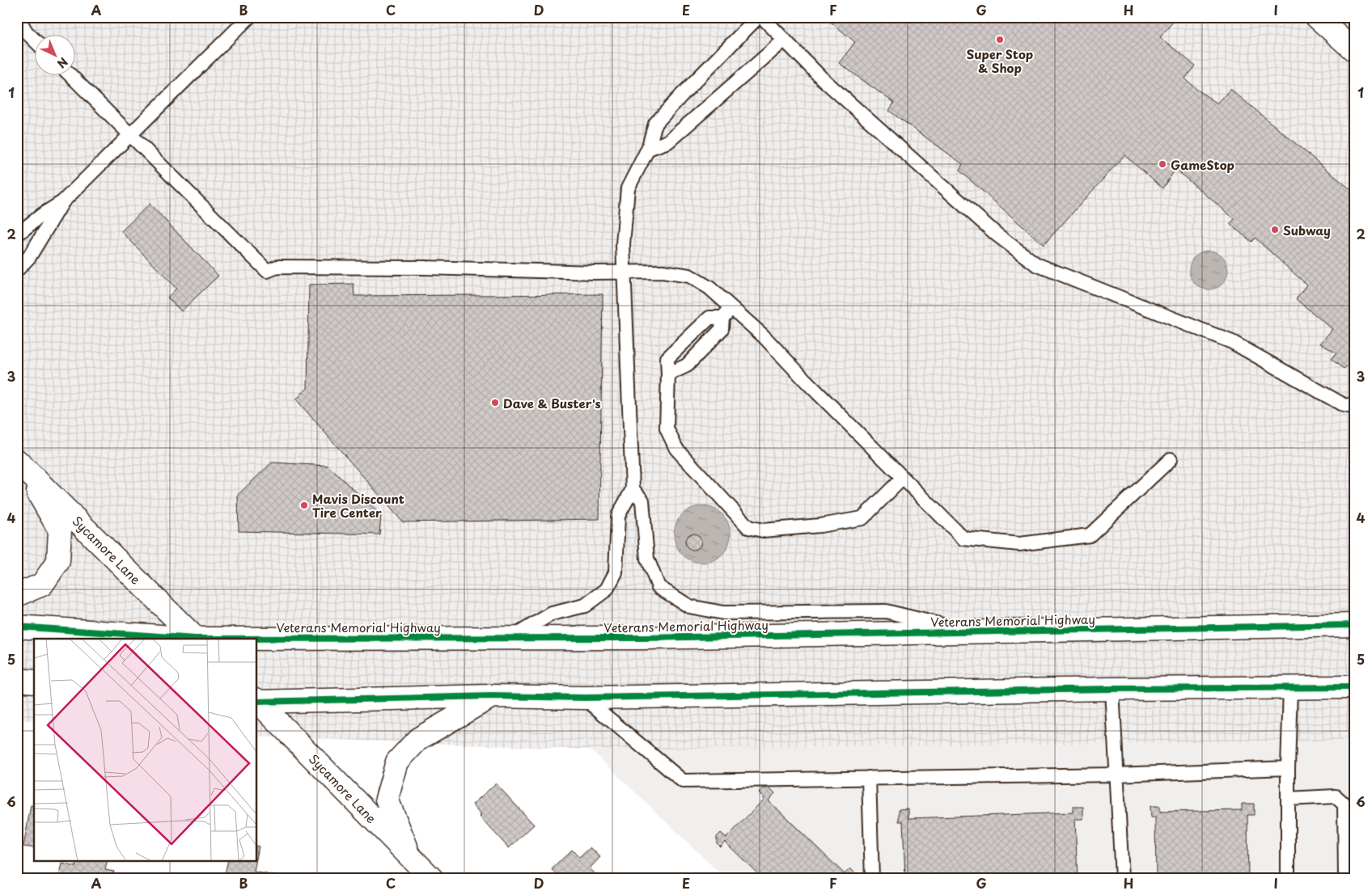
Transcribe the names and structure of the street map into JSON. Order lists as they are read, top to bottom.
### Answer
{
  "streets": {
    "main road": ["Sycamore Lane", "Veterans Memorial Highway"]
  },
  "crossings": [
    ["Sycamore Lane", "Veterans Memorial Highway"]
  ],
  "places": [
    "Super Stop & Shop",
    "GameStop",
    "Subway",
    "Dave & Buster's",
    "Mavis Discount Tire Center"
  ],
  "north": "bottom right",
  "grid": {
    "columns": [
      "A",
      "B",
      "C",
      "D",
      "E",
      "F",
      "G",
      "H",
      "I"
    ],
    "rows": [
      "1",
      "2",
      "3",
      "4",
      "5",
      "6"
    ]
  }
}
